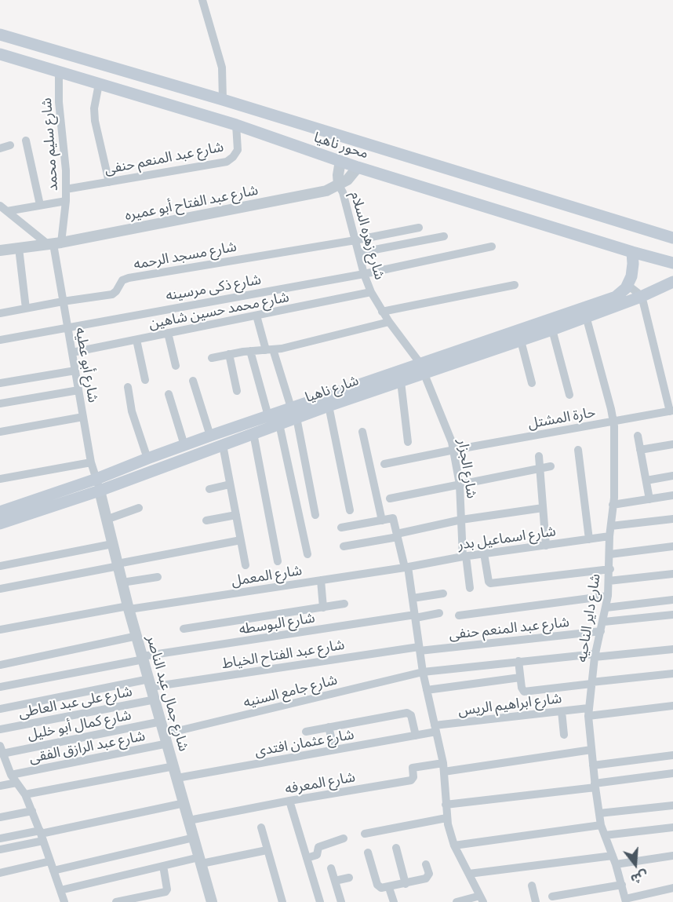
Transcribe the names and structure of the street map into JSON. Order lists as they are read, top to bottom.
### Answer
{
  "streets": {
    "main road": ["محور ناهيا", "شارع ناهيا"],
    "street": [
      "شارع سليم محمد",
      "شارع عبد المنعم حنفى",
      "شارع عبد الفتاح أبو عميره",
      "شارع زهره السلام",
      "شارع مسجد الرحمه",
      "شارع ذكى مرسينه",
      "شارع محمد حسين شاهين",
      "شارع أبو عطيه",
      "حارة المشتل",
      "شارع الجزار",
      "شارع اسماعيل بدر",
      "شارع المعمل",
      "شارع داير الناحيه",
      "شارع البوسطه",
      "شارع عبد الفتاح الخياط",
      "شارع جامع السنيه",
      "شارع جمال عبد الناصر",
      "شارع على عبد العاطى",
      "شارع ابراهيم الريس",
      "شارع كمال أبو خليل",
      "شارع عثمان افتدى",
      "شارع عبد الرازق الفقى",
      "شارع المعرفه"
    ]
  },
  "crossings": [
    ["شارع سليم محمد", "محور ناهيا"],
    ["شارع سليم محمد", "شارع عبد المنعم حنفى"],
    ["شارع سليم محمد", "شارع عبد الفتاح أبو عميره"],
    ["شارع سليم محمد", "شارع أبو عطيه"],
    ["محور ناهيا", "شارع عبد المنعم حنفى"],
    ["محور ناهيا", "شارع عبد الفتاح أبو عميره"],
    ["شارع عبد المنعم حنفى", "شارع داير الناحيه"],
    ["شارع عبد المنعم حنفى", "شارع عبد الفتاح الخياط"],
    ["شارع عبد الفتاح أبو عميره", "شارع زهره السلام"],
    ["شارع عبد الفتاح أبو عميره", "شارع أبو عطيه"],
    ["شارع زهره السلام", "شارع مسجد الرحمه"],
    ["شارع زهره السلام", "شارع ذكى مرسينه"],
    ["شارع زهره السلام", "شارع محمد حسين شاهين"],
    ["شارع زهره السلام", "شارع ناهيا"],
    ["شارع زهره السلام", "شارع الجزار"],
    ["شارع مسجد الرحمه", "شارع أبو عطيه"],
    ["شارع ذكى مرسينه", "شارع أبو عطيه"],
    ["شارع محمد حسين شاهين", "شارع أبو عطيه"],
    ["شارع أبو عطيه", "شارع ناهيا"],
    ["شارع أبو عطيه", "شارع جمال عبد الناصر"],
    ["شارع ناهيا", "شارع الجزار"],
    ["شارع ناهيا", "شارع داير الناحيه"],
    ["شارع ناهيا", "شارع جمال عبد الناصر"],
    ["حارة المشتل", "شارع الجزار"],
    ["حارة المشتل", "شارع داير الناحيه"],
    ["شارع الجزار", "شارع اسماعيل بدر"],
    ["شارع اسماعيل بدر", "شارع المعمل"],
    ["شارع اسماعيل بدر", "شارع داير الناحيه"],
    ["شارع المعمل", "شارع جمال عبد الناصر"],
    ["شارع داير الناحيه", "شارع جامع السنيه"],
    ["شارع داير الناحيه", "شارع ابراهيم الريس"],
    ["شارع البوسطه", "شارع جمال عبد الناصر"],
    ["شارع عبد الفتاح الخياط", "شارع جمال عبد الناصر"],
    ["شارع جامع السنيه", "شارع جمال عبد الناصر"],
    ["شارع جامع السنيه", "شارع عبد الرازق الفقى"],
    ["شارع جمال عبد الناصر", "شارع على عبد العاطى"],
    ["شارع جمال عبد الناصر", "شارع كمال أبو خليل"],
    ["شارع جمال عبد الناصر", "شارع عثمان افتدى"],
    ["شارع جمال عبد الناصر", "شارع عبد الرازق الفقى"],
    ["شارع جمال عبد الناصر", "شارع المعرفه"],
    ["شارع ابراهيم الريس", "شارع عثمان افتدى"]
  ],
  "north": "bottom"
}
